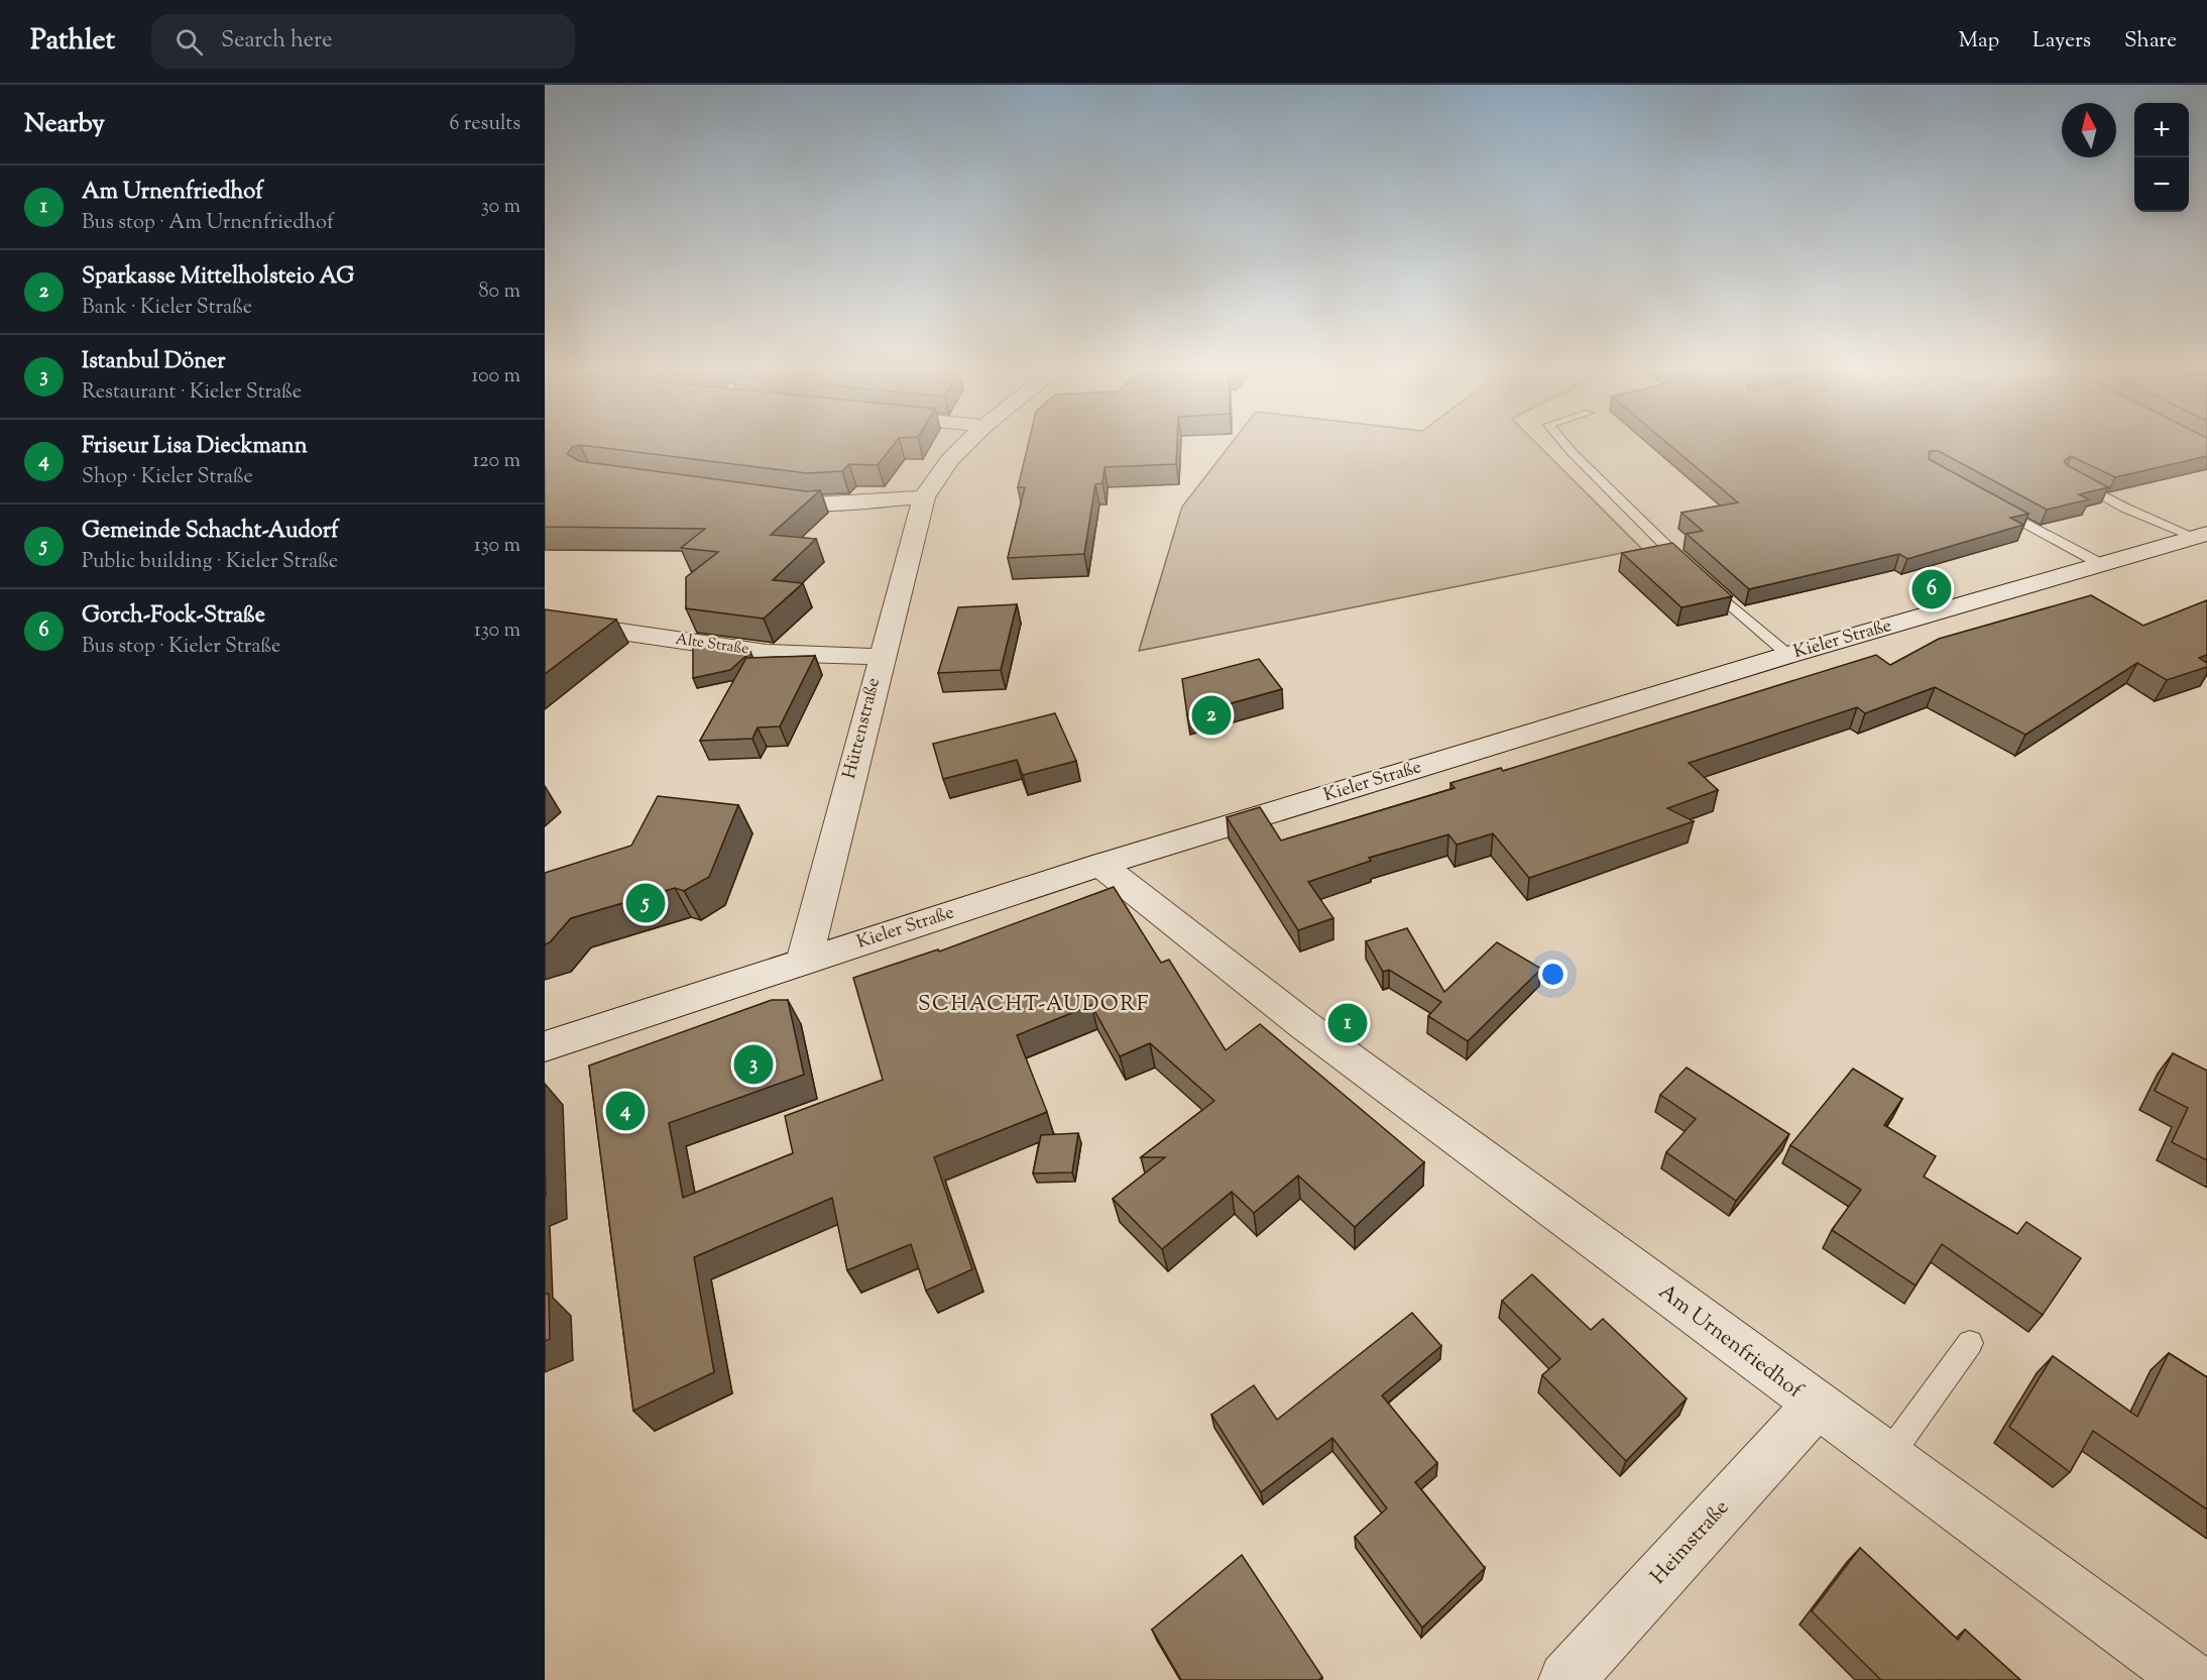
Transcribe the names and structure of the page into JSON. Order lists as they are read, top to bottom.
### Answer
{
  "streets": {
    "street": [
      "Kieler Straße",
      "Alte Straße",
      "Hüttenstraße",
      "Am Urnenfriedhof",
      "Heimstraße"
    ]
  },
  "crossings": [
    ["Kieler Straße", "Hüttenstraße"],
    ["Kieler Straße", "Am Urnenfriedhof"],
    ["Alte Straße", "Hüttenstraße"],
    ["Am Urnenfriedhof", "Heimstraße"]
  ],
  "districts": ["SCHACHT-AUDORF"],
  "north": "top",
  "page": {
    "header": "Pathlet",
    "search": "Search here",
    "nav": ["Map", "Layers", "Share"],
    "heading": ["Nearby", "6 results"],
    "map_buttons": ["+", "−"],
    "list": [
      {
        "mark": "1",
        "name": "Am Urnenfriedhof",
        "note": "Bus stop · Am Urnenfriedhof",
        "value": "30 m"
      },
      {
        "mark": "2",
        "name": "Sparkasse Mittelholsteio AG",
        "note": "Bank · Kieler Straße",
        "value": "80 m"
      },
      {
        "mark": "3",
        "name": "Istanbul Döner",
        "note": "Restaurant · Kieler Straße",
        "value": "100 m"
      },
      {
        "mark": "4",
        "name": "Friseur Lisa Dieckmann",
        "note": "Shop · Kieler Straße",
        "value": "120 m"
      },
      {
        "mark": "5",
        "name": "Gemeinde Schacht-Audorf",
        "note": "Public building · Kieler Straße",
        "value": "130 m"
      },
      {
        "mark": "6",
        "name": "Gorch-Fock-Straße",
        "note": "Bus stop · Kieler Straße",
        "value": "130 m"
      }
    ],
    "pins": [
      "6",
      "2",
      "5",
      "1",
      "3",
      "4"
    ]
  }
}
